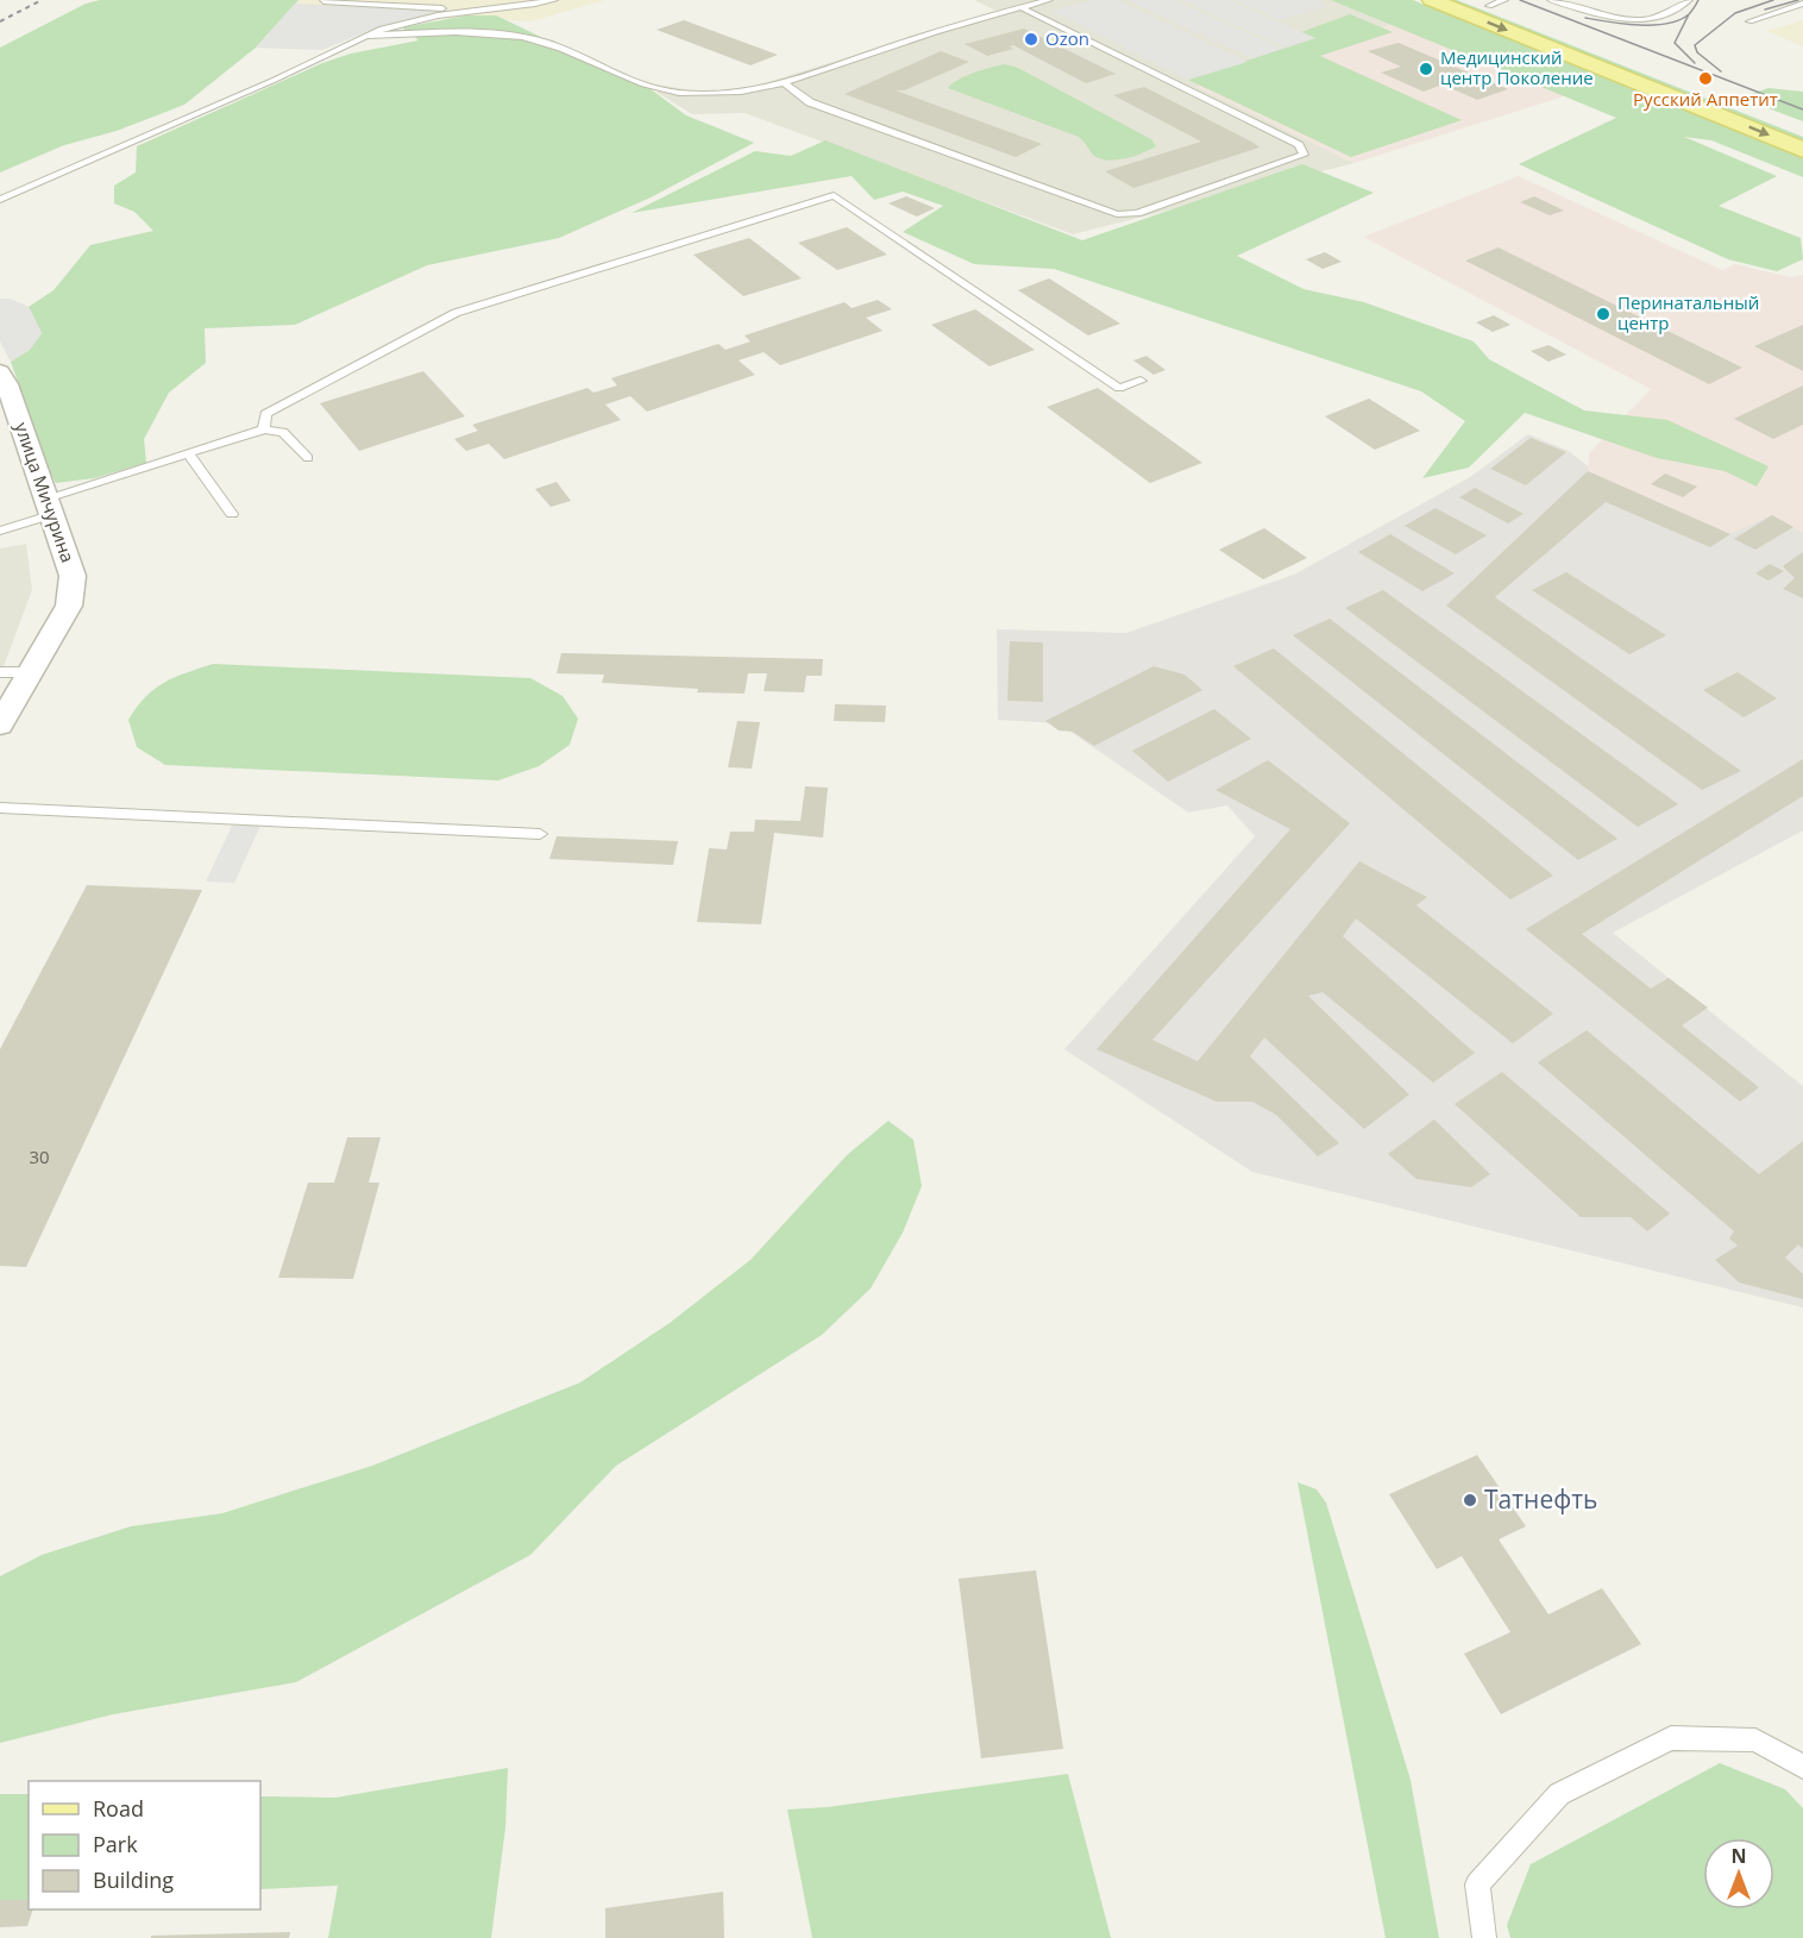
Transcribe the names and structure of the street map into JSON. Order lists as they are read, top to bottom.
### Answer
{
  "streets": {
    "street": ["улица Мичурина"]
  },
  "places": [
    "Ozon",
    "Медицинский центр Поколение",
    "Русский Аппетит",
    "Перинатальный центр",
    "Татнефть"
  ],
  "house_numbers": ["30"],
  "legend": ["Road", "Park", "Building"],
  "north": "top"
}
